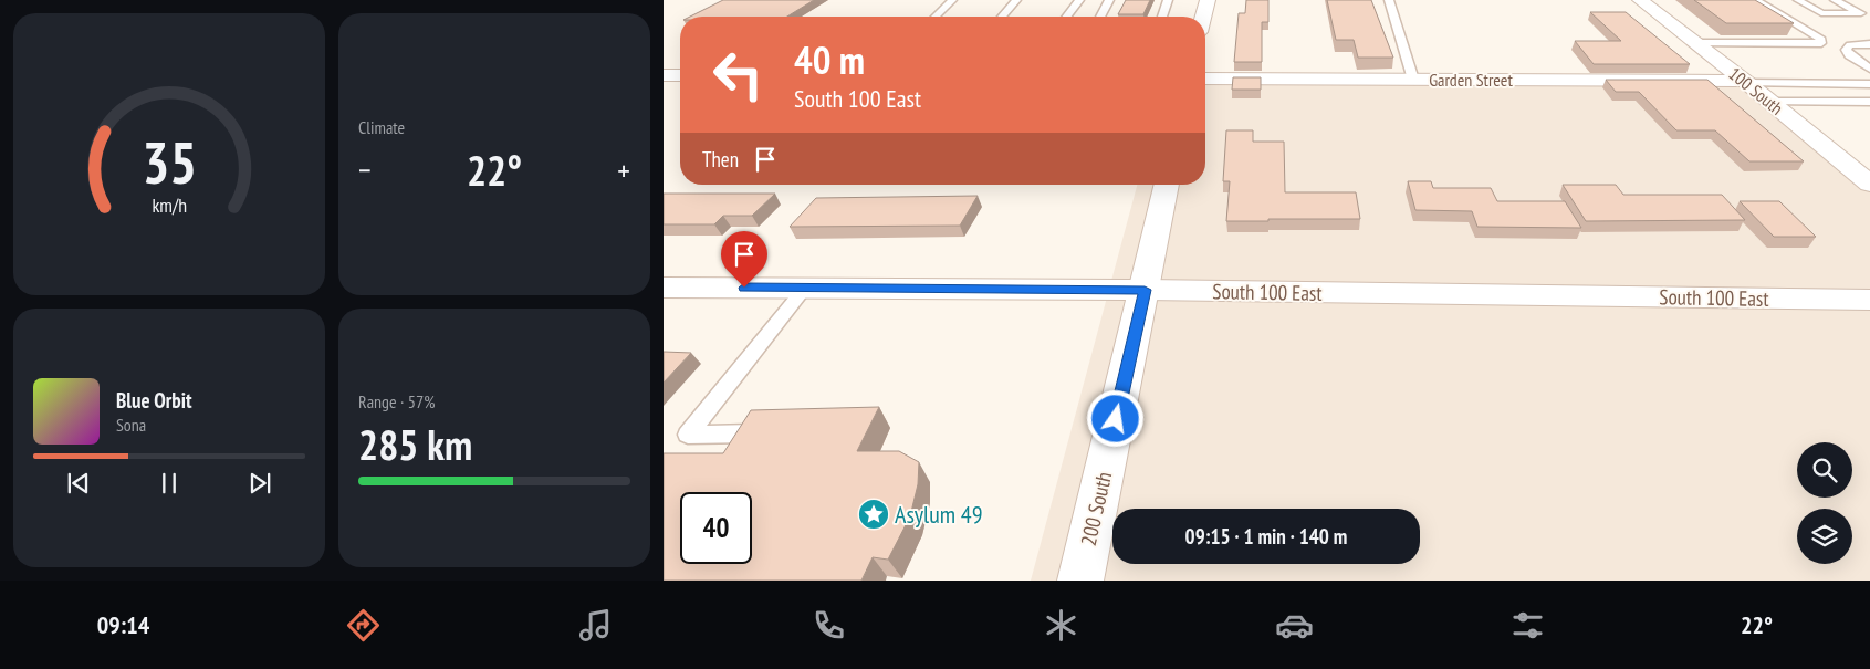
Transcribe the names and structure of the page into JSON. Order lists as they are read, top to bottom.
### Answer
{
  "streets": {
    "street": [
      "Garden Street",
      "100 South",
      "South 100 East",
      "200 South"
    ]
  },
  "crossings": [
    ["Garden Street", "100 South"],
    ["South 100 East", "200 South"]
  ],
  "places": {
    "place": ["Asylum 49"]
  },
  "page": {
    "tile": [
      "Climate",
      ["Range · 57%", "285 km"]
    ],
    "turn": ["40 m", "South 100 East"],
    "then": "Then",
    "heat": ["−", "22°", "+"],
    "song": ["Blue Orbit", "Sona"],
    "limit": "40",
    "trip": "09:15 · 1 min · 140 m",
    "tabs": ["09:14", "22°"],
    "gauge": ["35", "km/h"]
  }
}
